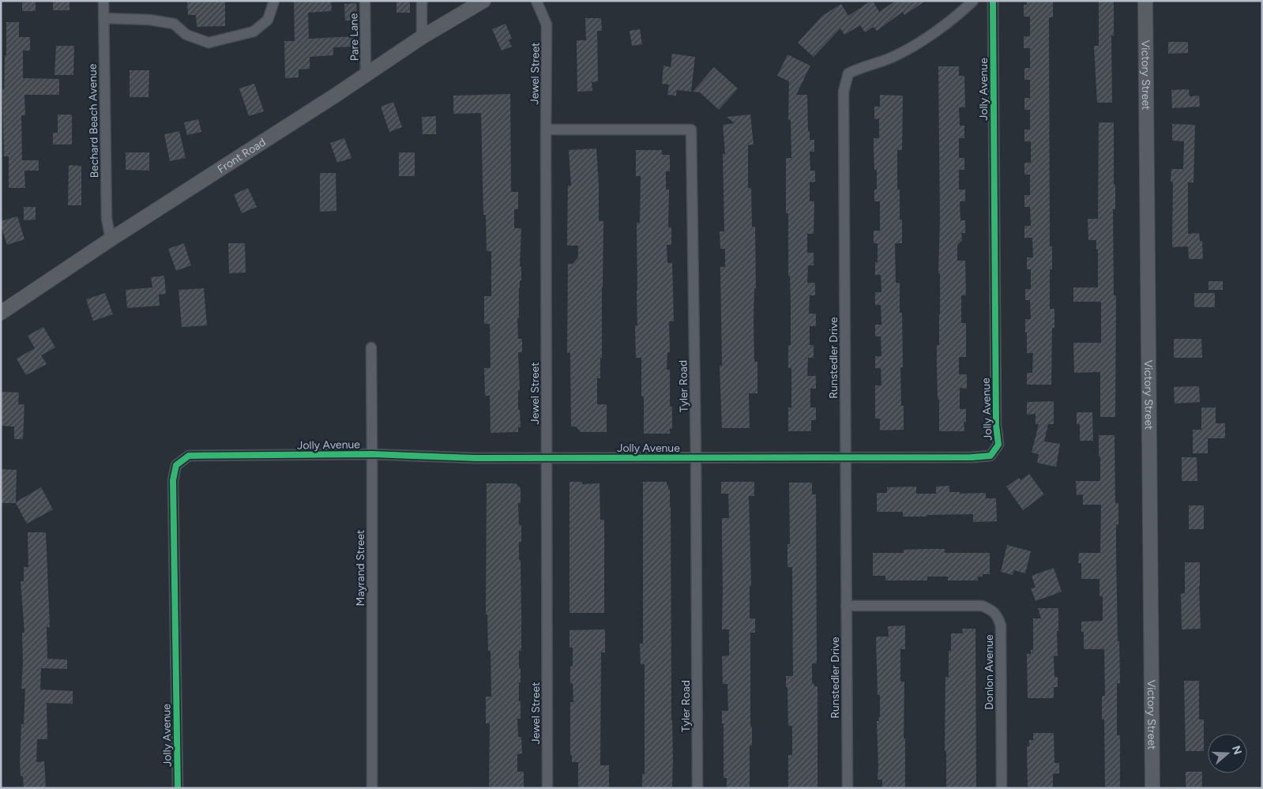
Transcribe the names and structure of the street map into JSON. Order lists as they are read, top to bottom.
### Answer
{
  "streets": {
    "street": [
      "Pare Lane",
      "Jewel Street",
      "Victory Street",
      "Jolly Avenue",
      "Bechard Beach Avenue",
      "Front Road",
      "Runstedler Drive",
      "Tyler Road",
      "Mayrand Street",
      "Donlon Avenue"
    ]
  },
  "crossings": [
    ["Pare Lane", "Front Road"],
    ["Jewel Street", "Jolly Avenue"],
    ["Jewel Street", "Tyler Road"],
    ["Jolly Avenue", "Runstedler Drive"],
    ["Jolly Avenue", "Tyler Road"],
    ["Jolly Avenue", "Mayrand Street"],
    ["Bechard Beach Avenue", "Front Road"],
    ["Runstedler Drive", "Donlon Avenue"]
  ],
  "north": "right"
}
